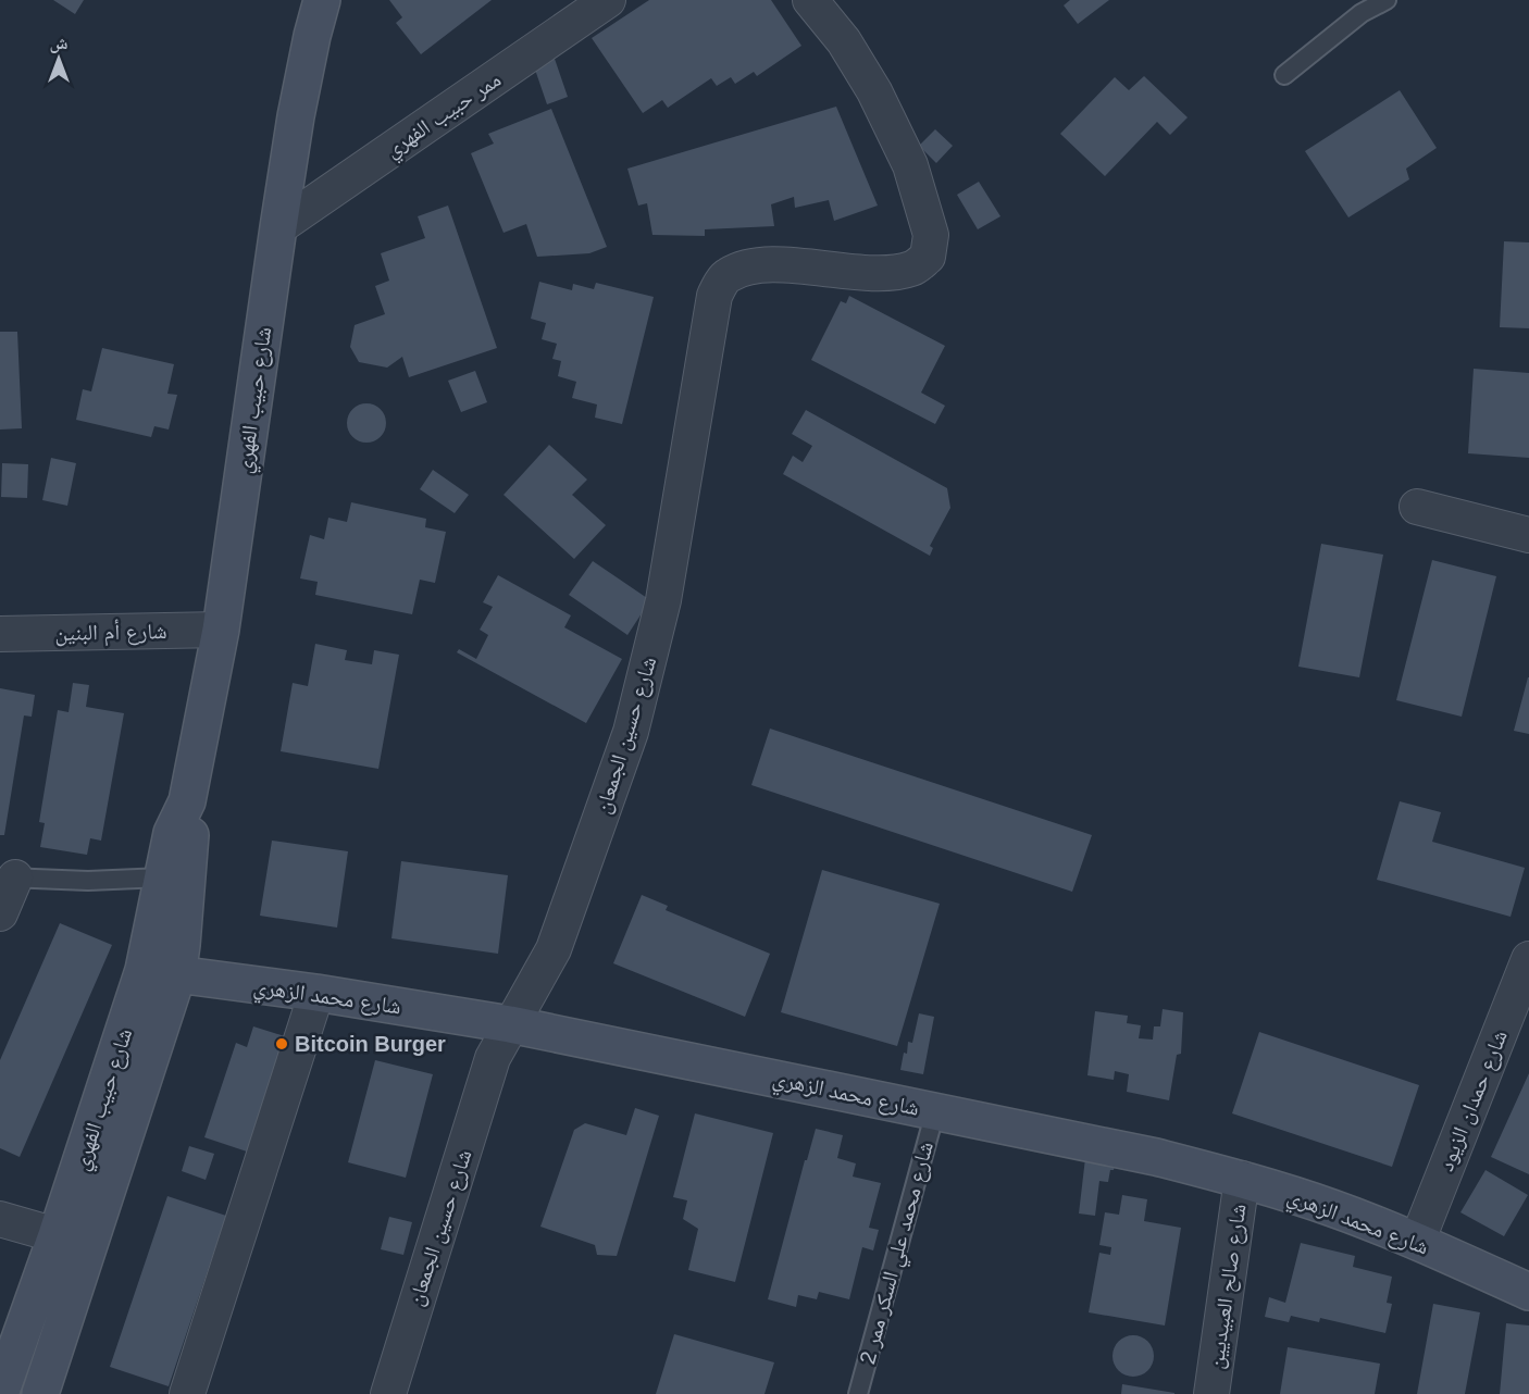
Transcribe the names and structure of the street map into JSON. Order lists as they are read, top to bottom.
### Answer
{
  "streets": {
    "street": [
      "ممر حبيب الفهري",
      "شارع حبيب الفهري",
      "شارع أم البنين",
      "شارع حسين الجمعان",
      "شارع محمد الزهري",
      "شارع حمدان الزيود",
      "شارع صالح العبيديين"
    ],
    "lane": ["شارع محمد علي السكر ممر 2"]
  },
  "crossings": [
    ["ممر حبيب الفهري", "شارع حبيب الفهري"],
    ["شارع حبيب الفهري", "شارع أم البنين"],
    ["شارع حبيب الفهري", "شارع محمد الزهري"],
    ["شارع حسين الجمعان", "شارع محمد الزهري"],
    ["شارع محمد الزهري", "شارع حمدان الزيود"],
    ["شارع محمد الزهري", "شارع محمد علي السكر ممر 2"],
    ["شارع محمد الزهري", "شارع صالح العبيديين"]
  ],
  "places": ["Bitcoin Burger"],
  "north": "top"
}
